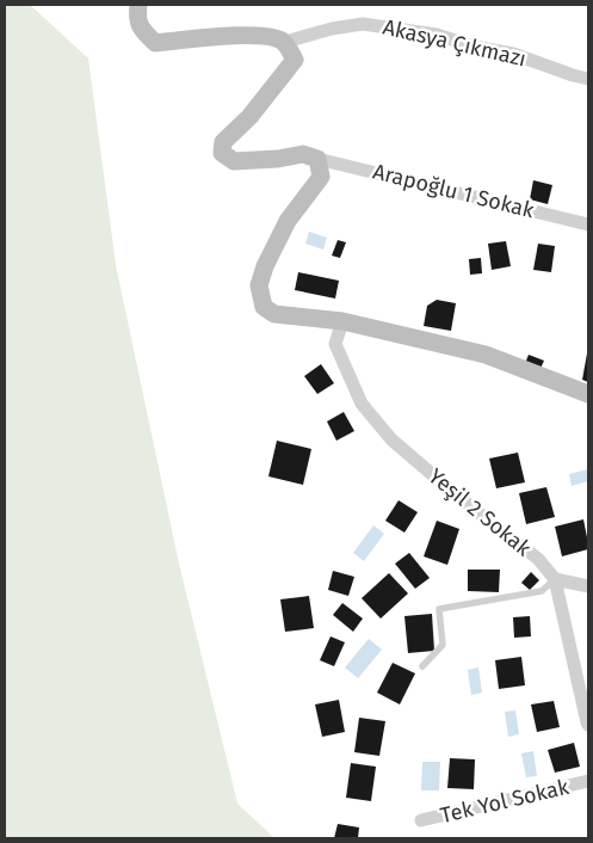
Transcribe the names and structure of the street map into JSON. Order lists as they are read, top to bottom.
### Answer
{
  "streets": {
    "street": [
      "Akasya Çıkmazı",
      "Arapoğlu 1 Sokak",
      "Yeşil 2 Sokak",
      "Tek Yol Sokak"
    ]
  }
}
